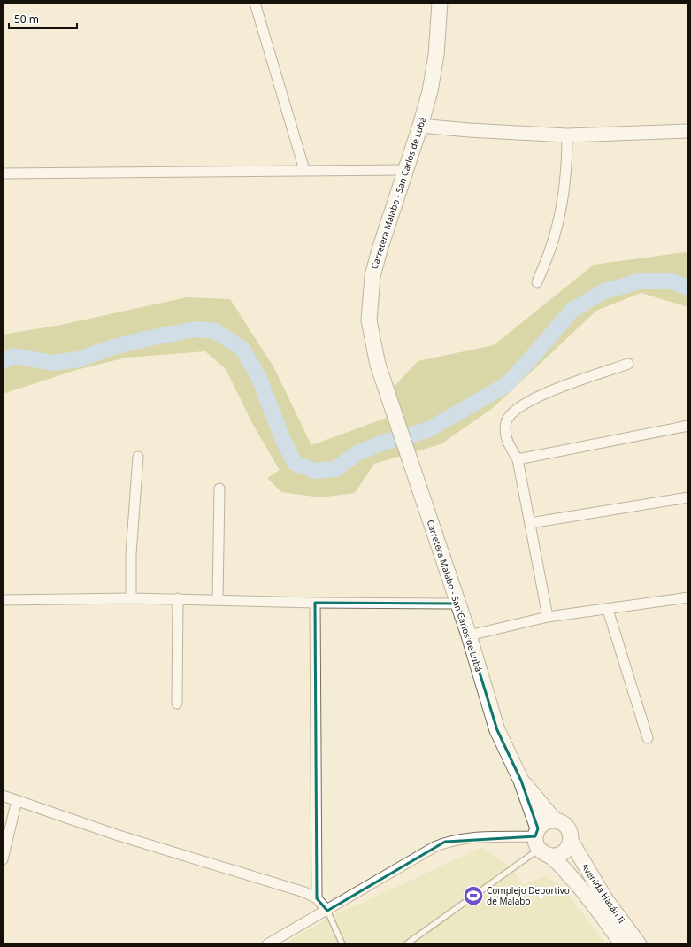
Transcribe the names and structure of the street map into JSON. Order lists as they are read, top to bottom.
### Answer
{
  "streets": {
    "main road": ["Carretera Malabo - San Carlos de Lubá", "Avenida Hasán II"]
  },
  "crossings": [
    ["Carretera Malabo - San Carlos de Lubá", "Avenida Hasán II"]
  ],
  "places": {
    "sports": ["Complejo Deportivo de Malabo"]
  },
  "scale_bar": "50 m"
}
